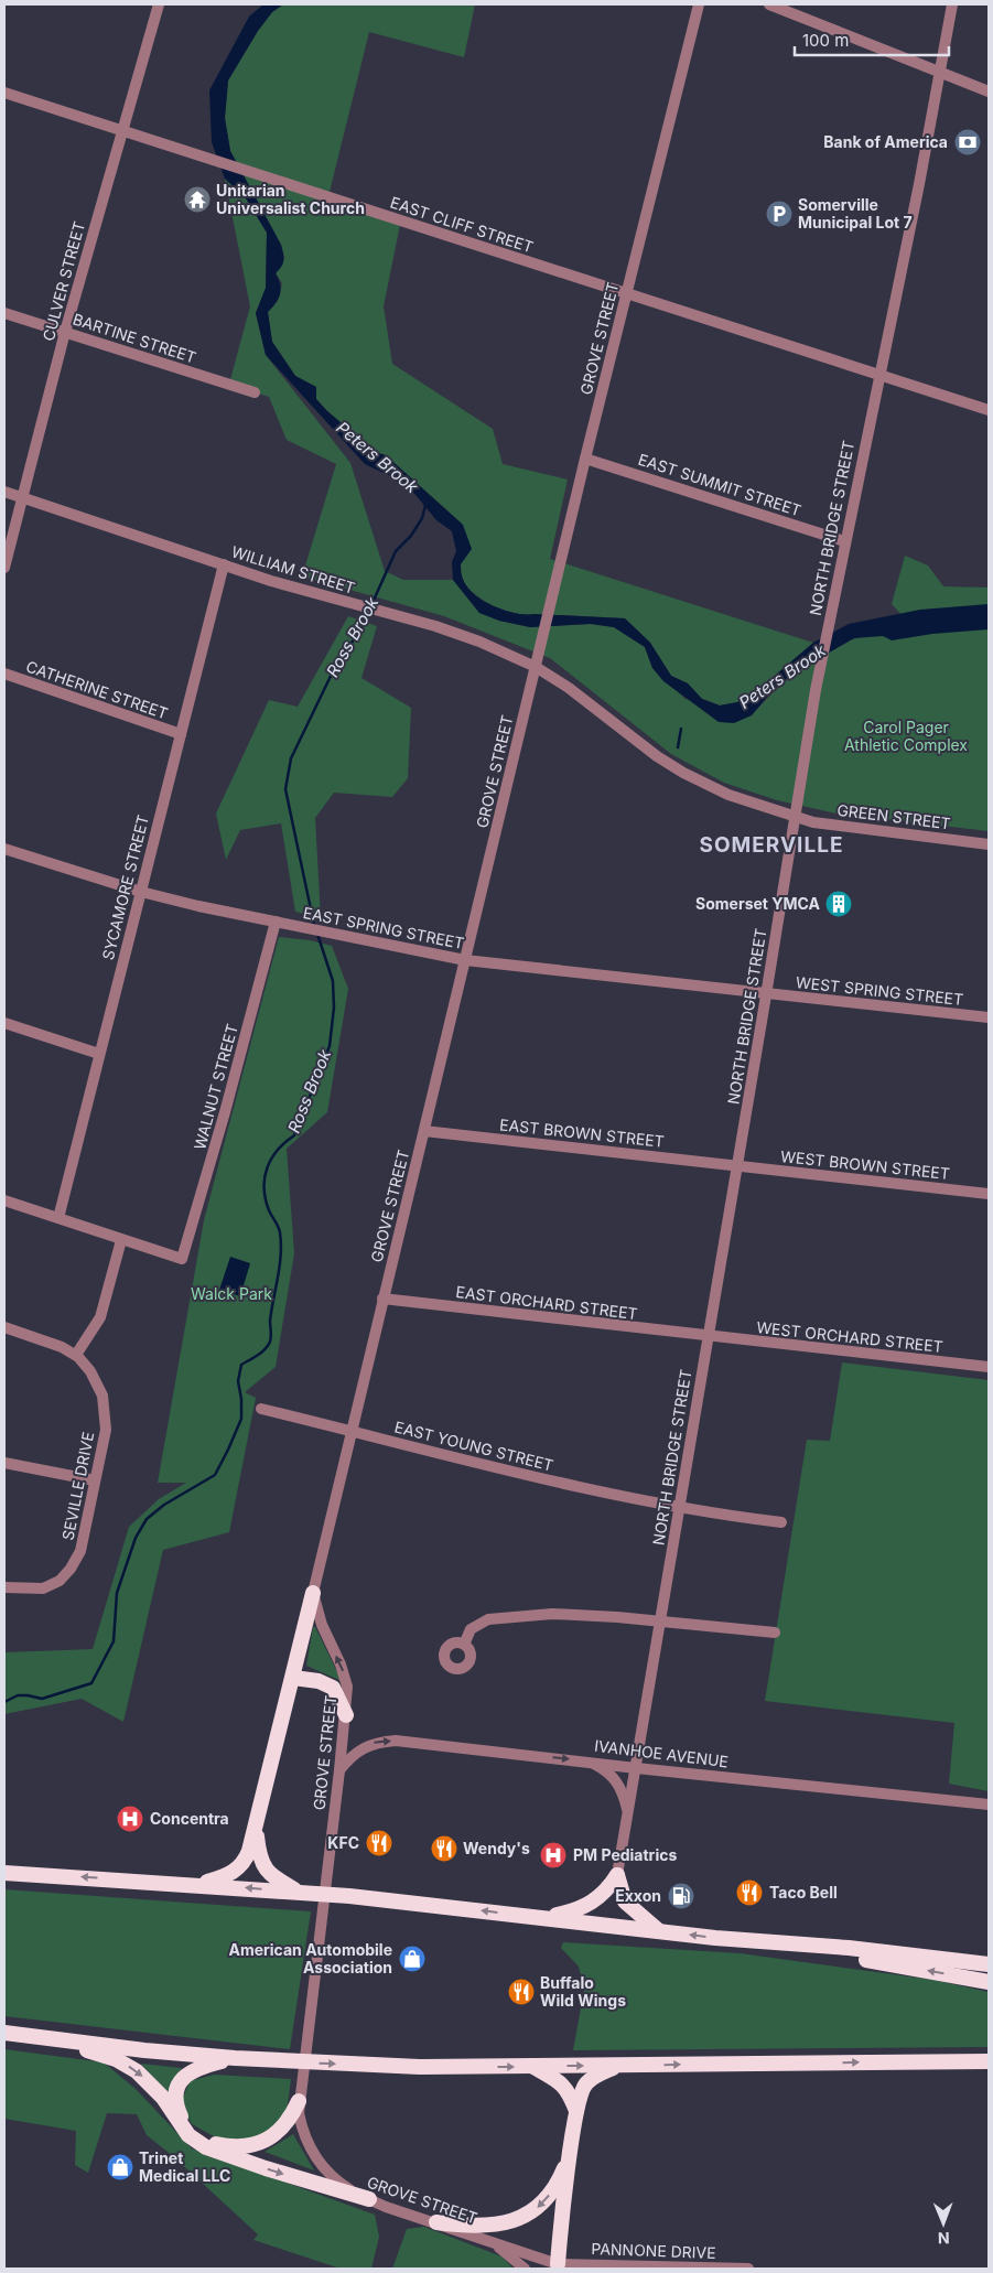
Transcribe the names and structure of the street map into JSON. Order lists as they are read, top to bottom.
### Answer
{
  "streets": {
    "street": [
      "EAST CLIFF STREET",
      "CULVER STREET",
      "BARTINE STREET",
      "GROVE STREET",
      "EAST SUMMIT STREET",
      "NORTH BRIDGE STREET",
      "WILLIAM STREET",
      "CATHERINE STREET",
      "GREEN STREET",
      "SYCAMORE STREET",
      "EAST SPRING STREET",
      "WEST SPRING STREET",
      "WALNUT STREET",
      "EAST BROWN STREET",
      "WEST BROWN STREET",
      "EAST ORCHARD STREET",
      "WEST ORCHARD STREET",
      "EAST YOUNG STREET",
      "SEVILLE DRIVE",
      "IVANHOE AVENUE",
      "PANNONE DRIVE"
    ]
  },
  "crossings": [
    ["EAST CLIFF STREET", "CULVER STREET"],
    ["EAST CLIFF STREET", "GROVE STREET"],
    ["EAST CLIFF STREET", "NORTH BRIDGE STREET"],
    ["CULVER STREET", "BARTINE STREET"],
    ["CULVER STREET", "WILLIAM STREET"],
    ["GROVE STREET", "EAST SUMMIT STREET"],
    ["GROVE STREET", "WILLIAM STREET"],
    ["GROVE STREET", "EAST SPRING STREET"],
    ["GROVE STREET", "EAST BROWN STREET"],
    ["GROVE STREET", "EAST ORCHARD STREET"],
    ["GROVE STREET", "EAST YOUNG STREET"],
    ["GROVE STREET", "IVANHOE AVENUE"],
    ["GROVE STREET", "PANNONE DRIVE"],
    ["EAST SUMMIT STREET", "NORTH BRIDGE STREET"],
    ["NORTH BRIDGE STREET", "WILLIAM STREET"],
    ["NORTH BRIDGE STREET", "GREEN STREET"],
    ["NORTH BRIDGE STREET", "EAST SPRING STREET"],
    ["NORTH BRIDGE STREET", "WEST SPRING STREET"],
    ["NORTH BRIDGE STREET", "EAST BROWN STREET"],
    ["NORTH BRIDGE STREET", "WEST BROWN STREET"],
    ["NORTH BRIDGE STREET", "EAST ORCHARD STREET"],
    ["NORTH BRIDGE STREET", "WEST ORCHARD STREET"],
    ["NORTH BRIDGE STREET", "EAST YOUNG STREET"],
    ["NORTH BRIDGE STREET", "IVANHOE AVENUE"],
    ["WILLIAM STREET", "GREEN STREET"],
    ["WILLIAM STREET", "SYCAMORE STREET"],
    ["CATHERINE STREET", "SYCAMORE STREET"],
    ["SYCAMORE STREET", "EAST SPRING STREET"],
    ["EAST SPRING STREET", "WEST SPRING STREET"],
    ["EAST SPRING STREET", "WALNUT STREET"],
    ["EAST BROWN STREET", "WEST BROWN STREET"],
    ["EAST ORCHARD STREET", "WEST ORCHARD STREET"]
  ],
  "one_way": ["IVANHOE AVENUE"],
  "districts": ["SOMERVILLE"],
  "water": ["Peters Brook", "Ross Brook"],
  "parks": ["Carol Pager Athletic Complex", "Walck Park"],
  "places": {
    "bank": ["Bank of America"],
    "temple": ["Unitarian Universalist Church"],
    "parking": ["Somerville Municipal Lot 7"],
    "building": ["Somerset YMCA"],
    "hospital": ["Concentra", "PM Pediatrics"],
    "restaurant": [
      "KFC",
      "Wendy's",
      "Taco Bell",
      "Buffalo Wild Wings"
    ],
    "fuel station": ["Exxon"],
    "shop": ["American Automobile Association", "Trinet Medical LLC"]
  },
  "scale_bar": "100 m",
  "north": "bottom"
}
